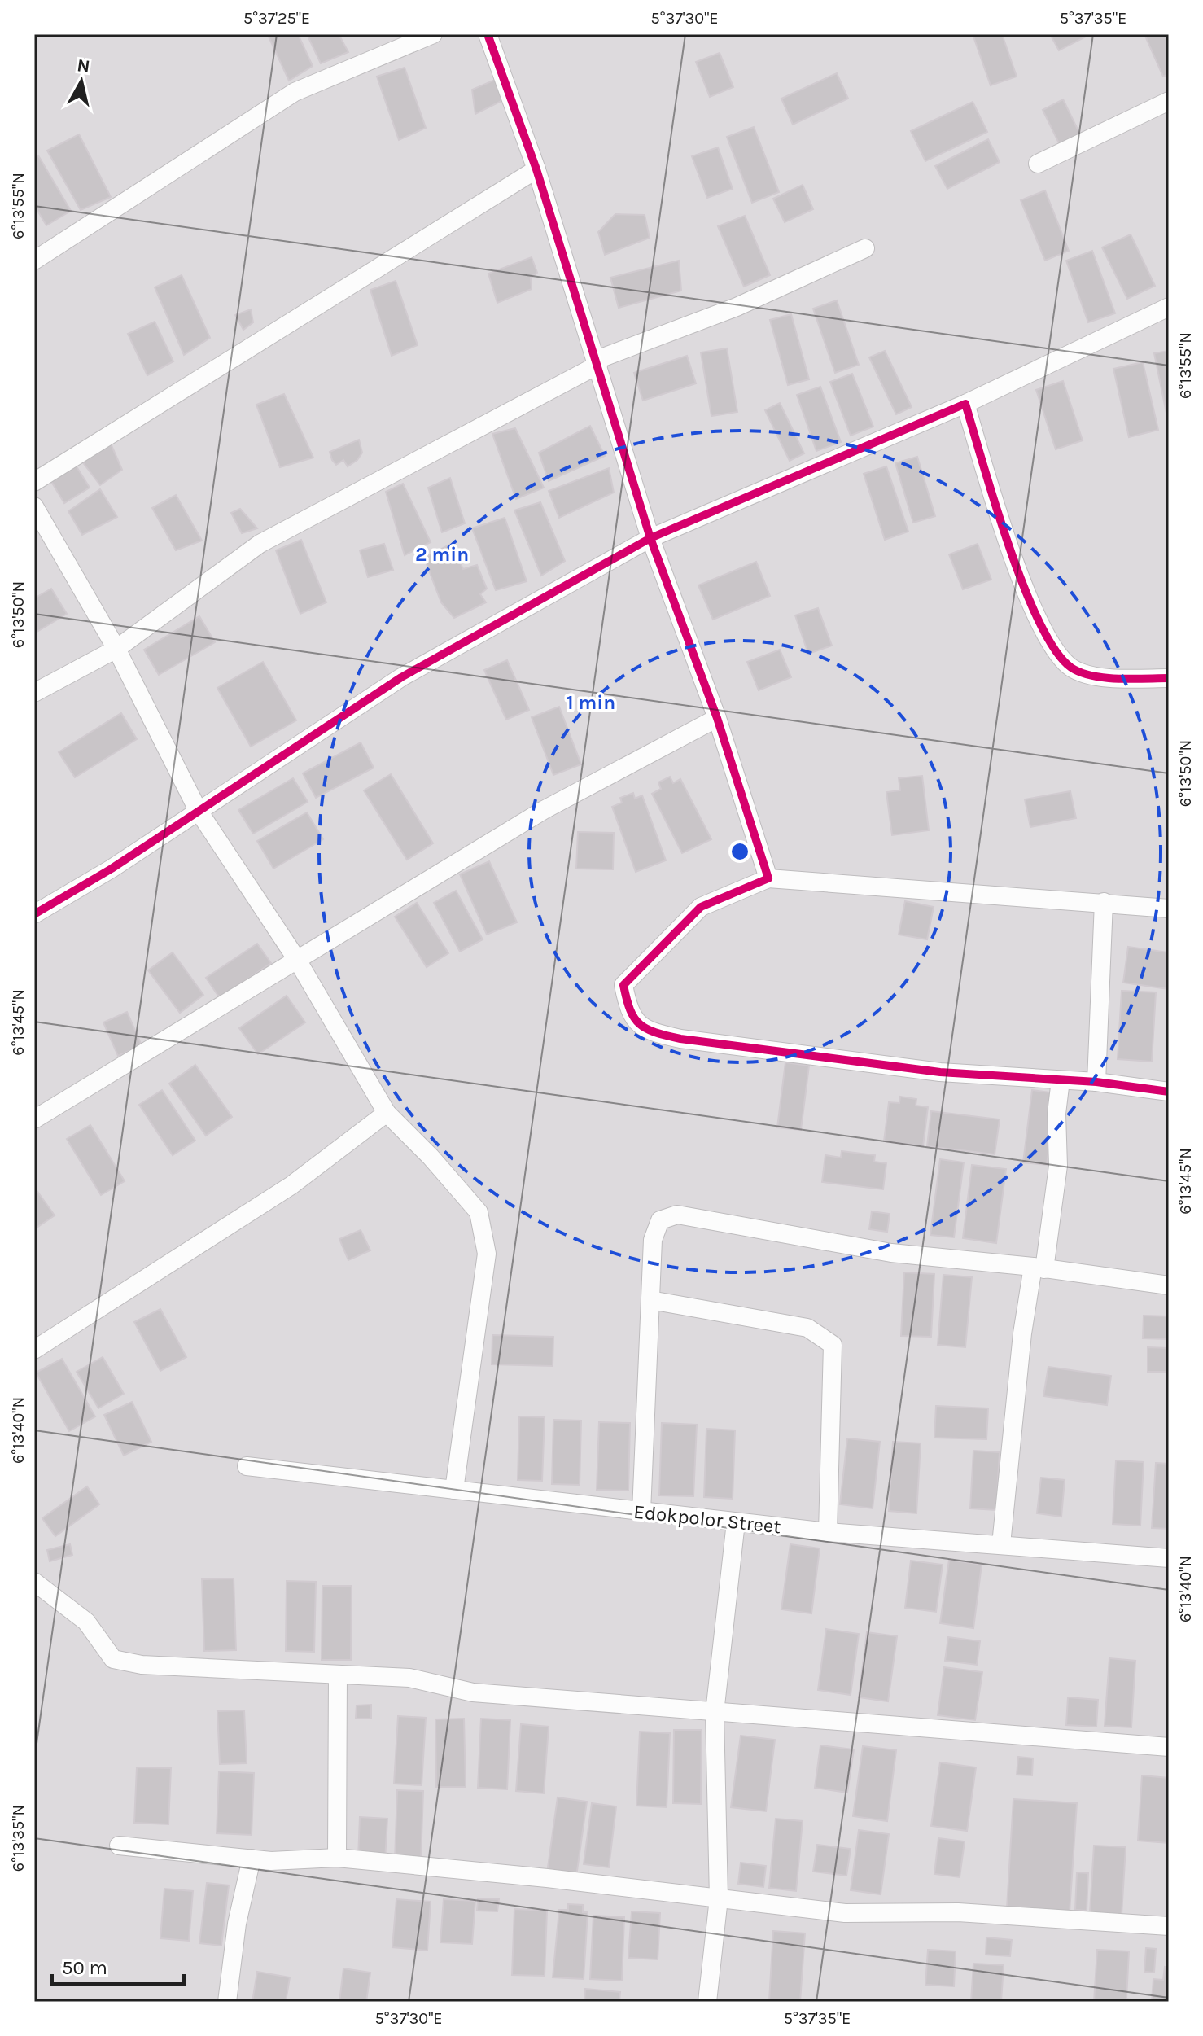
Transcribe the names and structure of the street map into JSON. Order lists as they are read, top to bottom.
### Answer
{
  "streets": {
    "street": ["Edokpolor Street"]
  },
  "scale_bar": "50 m",
  "north": "top",
  "coordinates": [
    "5°37'25\"E",
    "5°37'30\"E",
    "5°37'35\"E",
    "6°13'55\"N",
    "6°13'50\"N",
    "6°13'45\"N",
    "6°13'40\"N",
    "6°13'35\"N"
  ],
  "rings": ["2 min", "1 min"]
}
